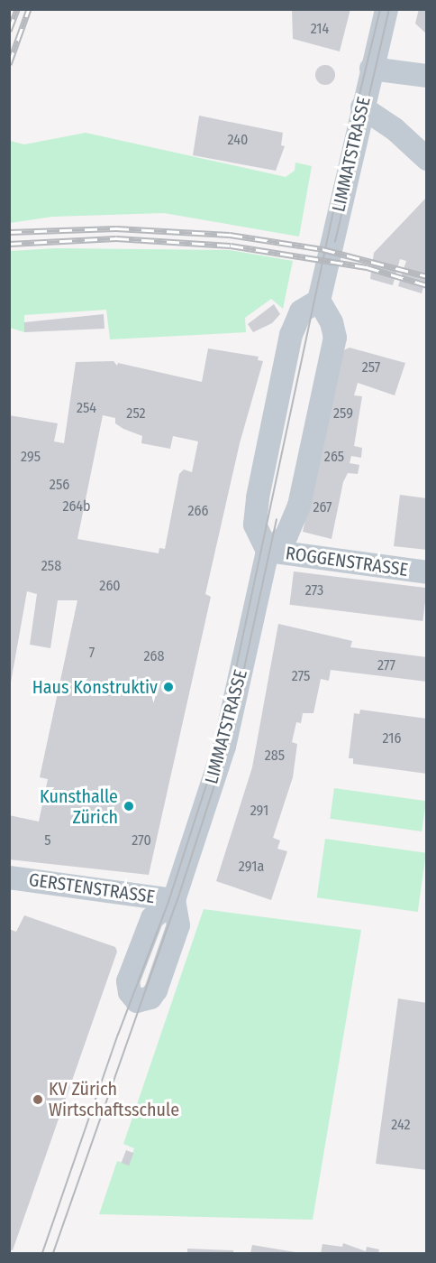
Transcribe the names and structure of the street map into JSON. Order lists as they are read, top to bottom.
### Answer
{
  "streets": {
    "street": ["LIMMATSTRASSE", "ROGGENSTRASSE", "GERSTENSTRASSE"]
  },
  "crossings": [
    ["LIMMATSTRASSE", "ROGGENSTRASSE"],
    ["LIMMATSTRASSE", "GERSTENSTRASSE"]
  ],
  "places": ["Haus Konstruktiv", "Kunsthalle Zürich", "KV Zürich Wirtschaftsschule"],
  "house_numbers": [
    "214",
    "240",
    "257",
    "254",
    "252",
    "259",
    "295",
    "265",
    "256",
    "264b",
    "267",
    "266",
    "258",
    "260",
    "273",
    "7",
    "268",
    "277",
    "275",
    "216",
    "285",
    "291",
    "5",
    "270",
    "291a",
    "242"
  ]
}
